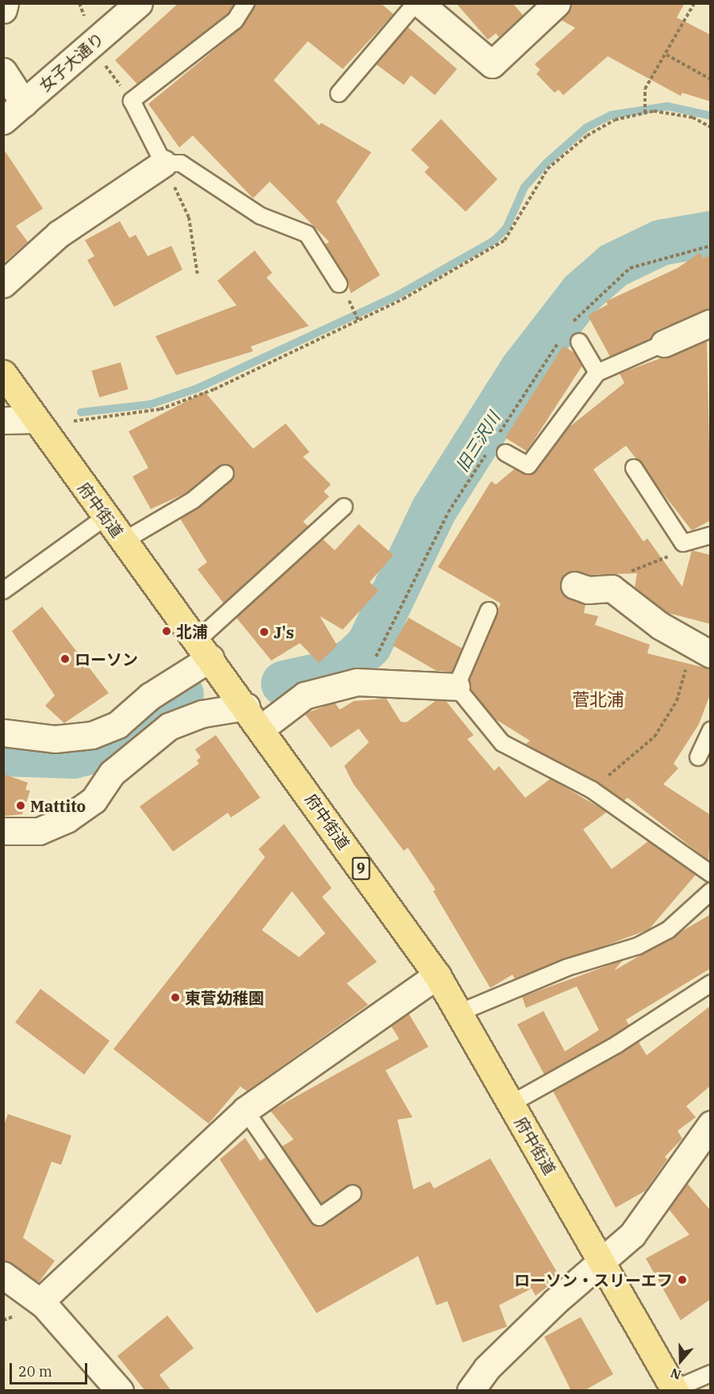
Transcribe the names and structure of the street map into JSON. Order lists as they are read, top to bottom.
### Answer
{
  "streets": {
    "main road": ["府中街道", "9"],
    "street": ["女子大通り"]
  },
  "districts": ["菅北浦"],
  "water": ["旧三沢川"],
  "places": [
    "北浦",
    "J's",
    "ローソン",
    "Mattito",
    "東菅幼稚園",
    "ローソン・スリーエフ"
  ],
  "scale_bar": "20 m",
  "north": "bottom"
}
